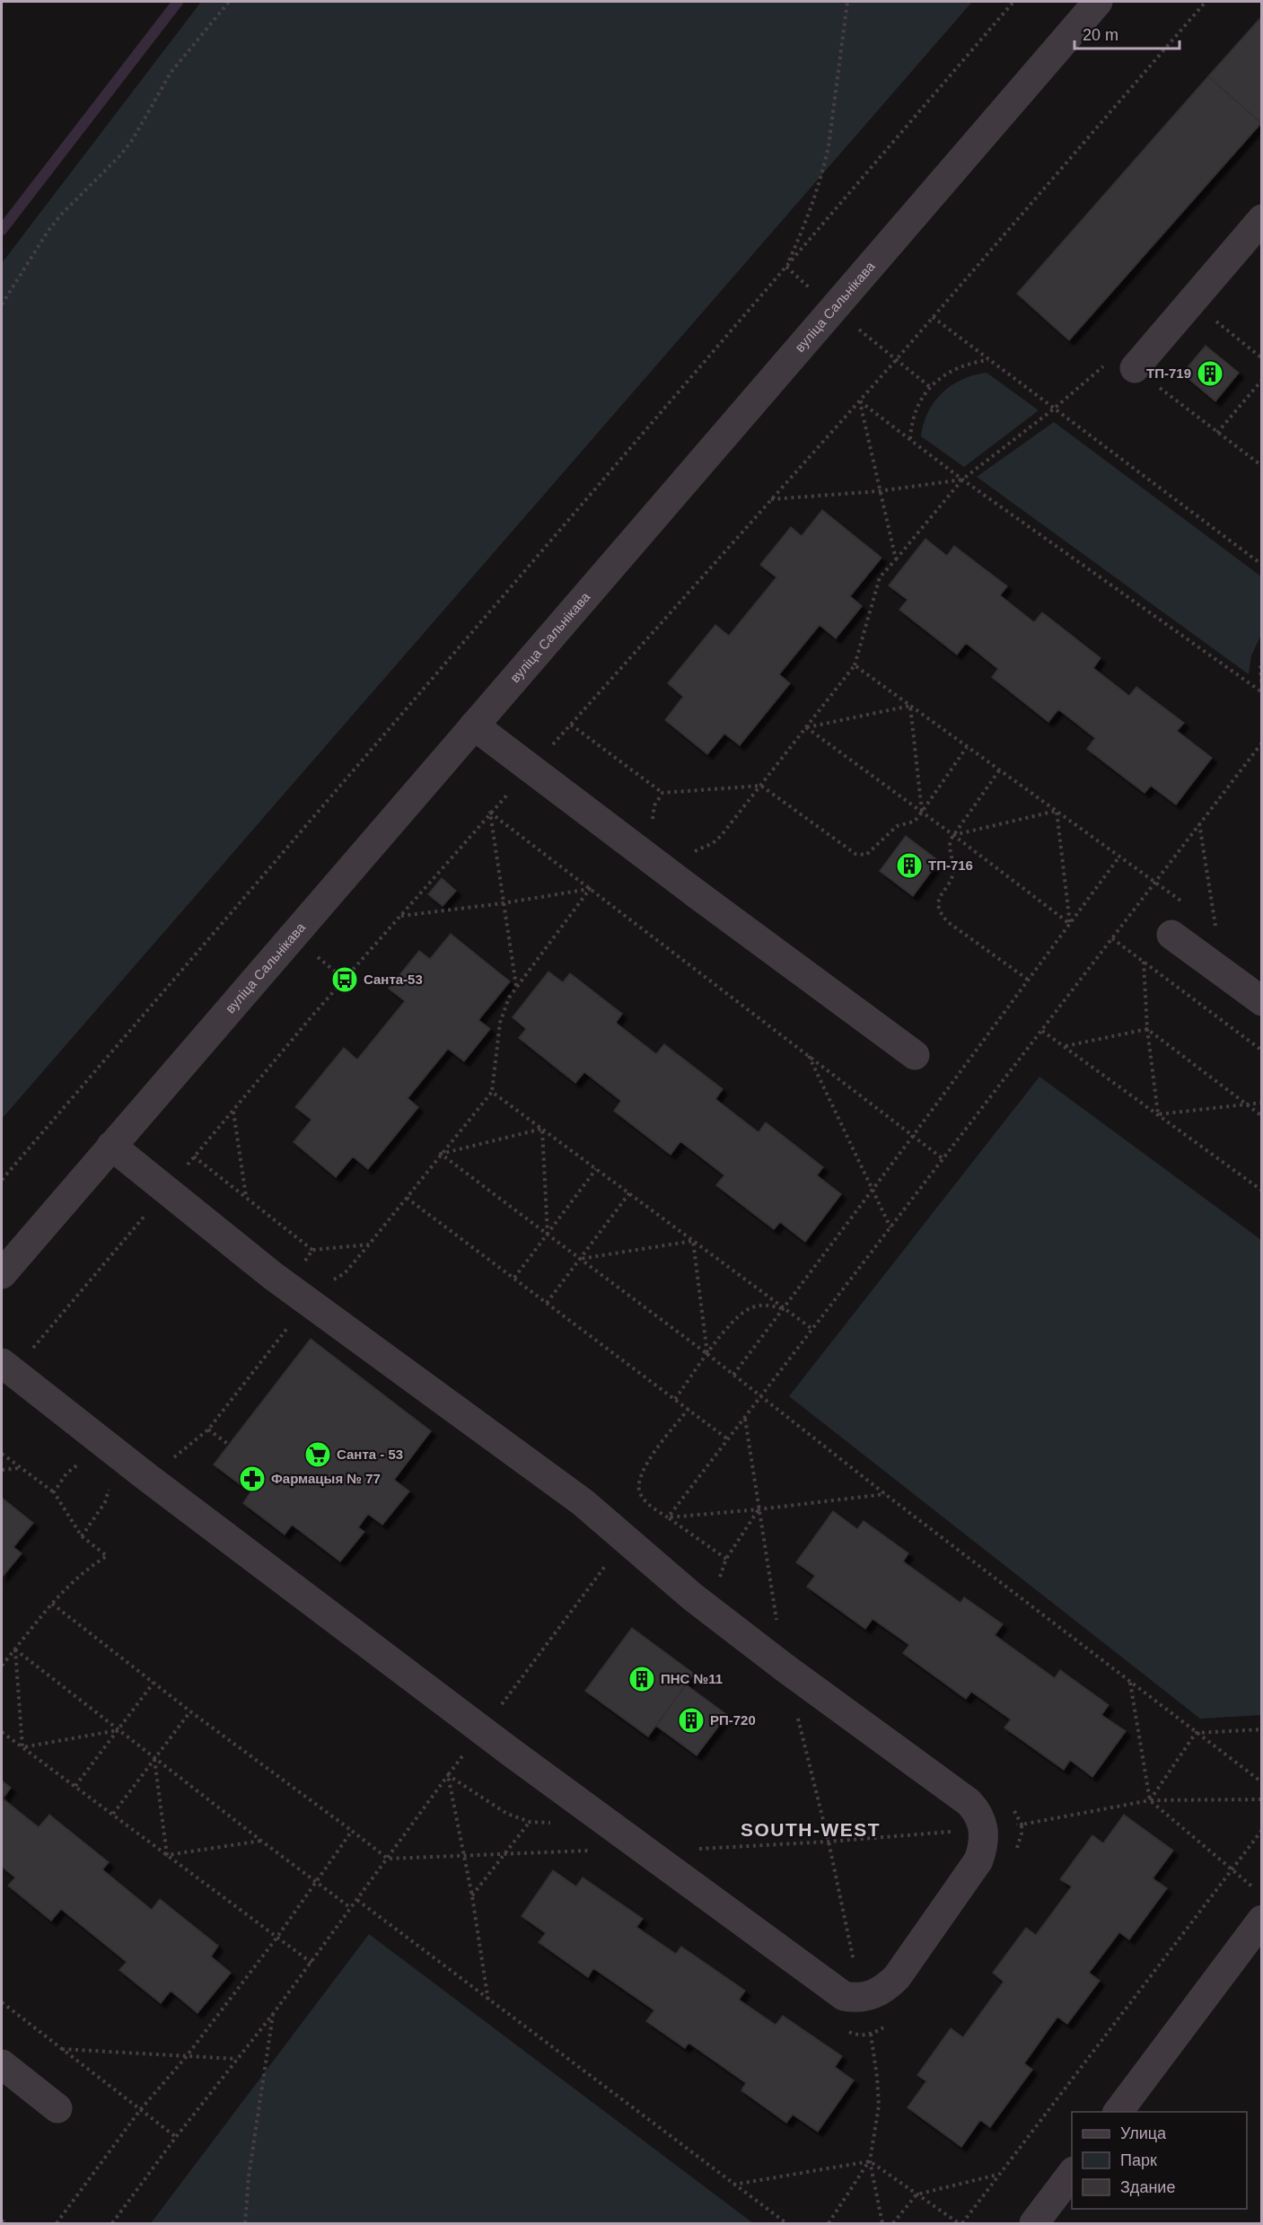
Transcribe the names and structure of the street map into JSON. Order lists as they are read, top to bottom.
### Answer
{
  "streets": {
    "street": ["вуліца Сальнікава"]
  },
  "districts": ["SOUTH-WEST"],
  "places": {
    "building": [
      "ТП-719",
      "ТП-716",
      "ПНС №11",
      "РП-720"
    ],
    "bus stop": ["Санта-53"],
    "supermarket": ["Санта - 53"],
    "pharmacy": ["Фармацыя № 77"]
  },
  "legend": ["Улица", "Парк", "Здание"],
  "scale_bar": "20 m"
}
